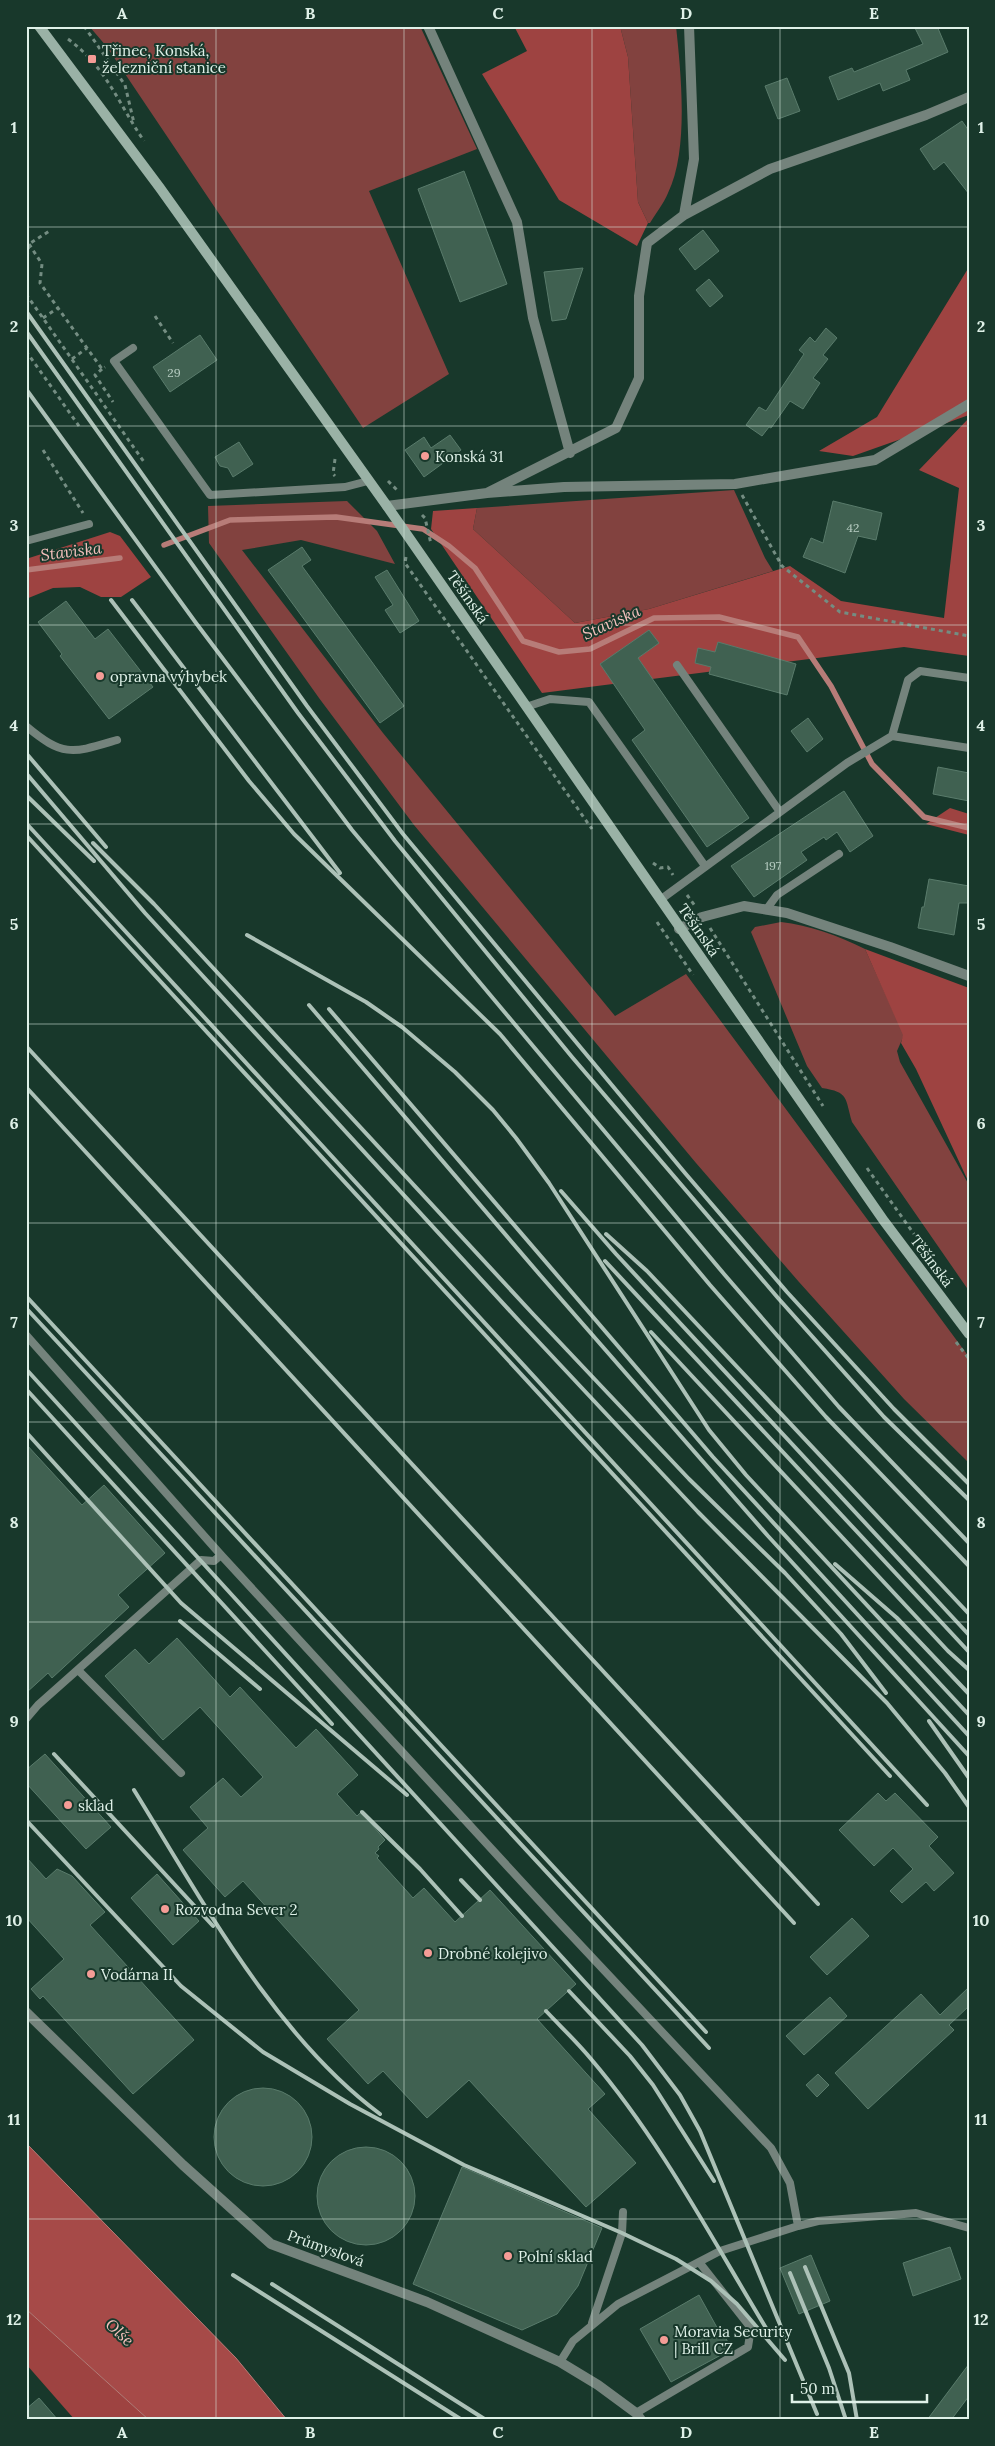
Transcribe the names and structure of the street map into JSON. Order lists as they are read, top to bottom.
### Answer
{
  "streets": {
    "main road": ["Těšínská"],
    "street": ["Průmyslová"]
  },
  "water": ["Staviska", "Olše"],
  "places": {
    "transit": ["Třinec, Konská, železniční stanice"],
    "other": [
      "Konská 31",
      "opravna výhybek",
      "sklad",
      "Rozvodna Sever 2",
      "Drobné kolejivo",
      "Vodárna II",
      "Polní sklad",
      "Moravia Security | Brill CZ"
    ]
  },
  "house_numbers": ["29", "42", "197"],
  "scale_bar": "50 m",
  "grid": {
    "columns": [
      "A",
      "B",
      "C",
      "D",
      "E"
    ],
    "rows": [
      "1",
      "2",
      "3",
      "4",
      "5",
      "6",
      "7",
      "8",
      "9",
      "10",
      "11",
      "12"
    ]
  }
}
